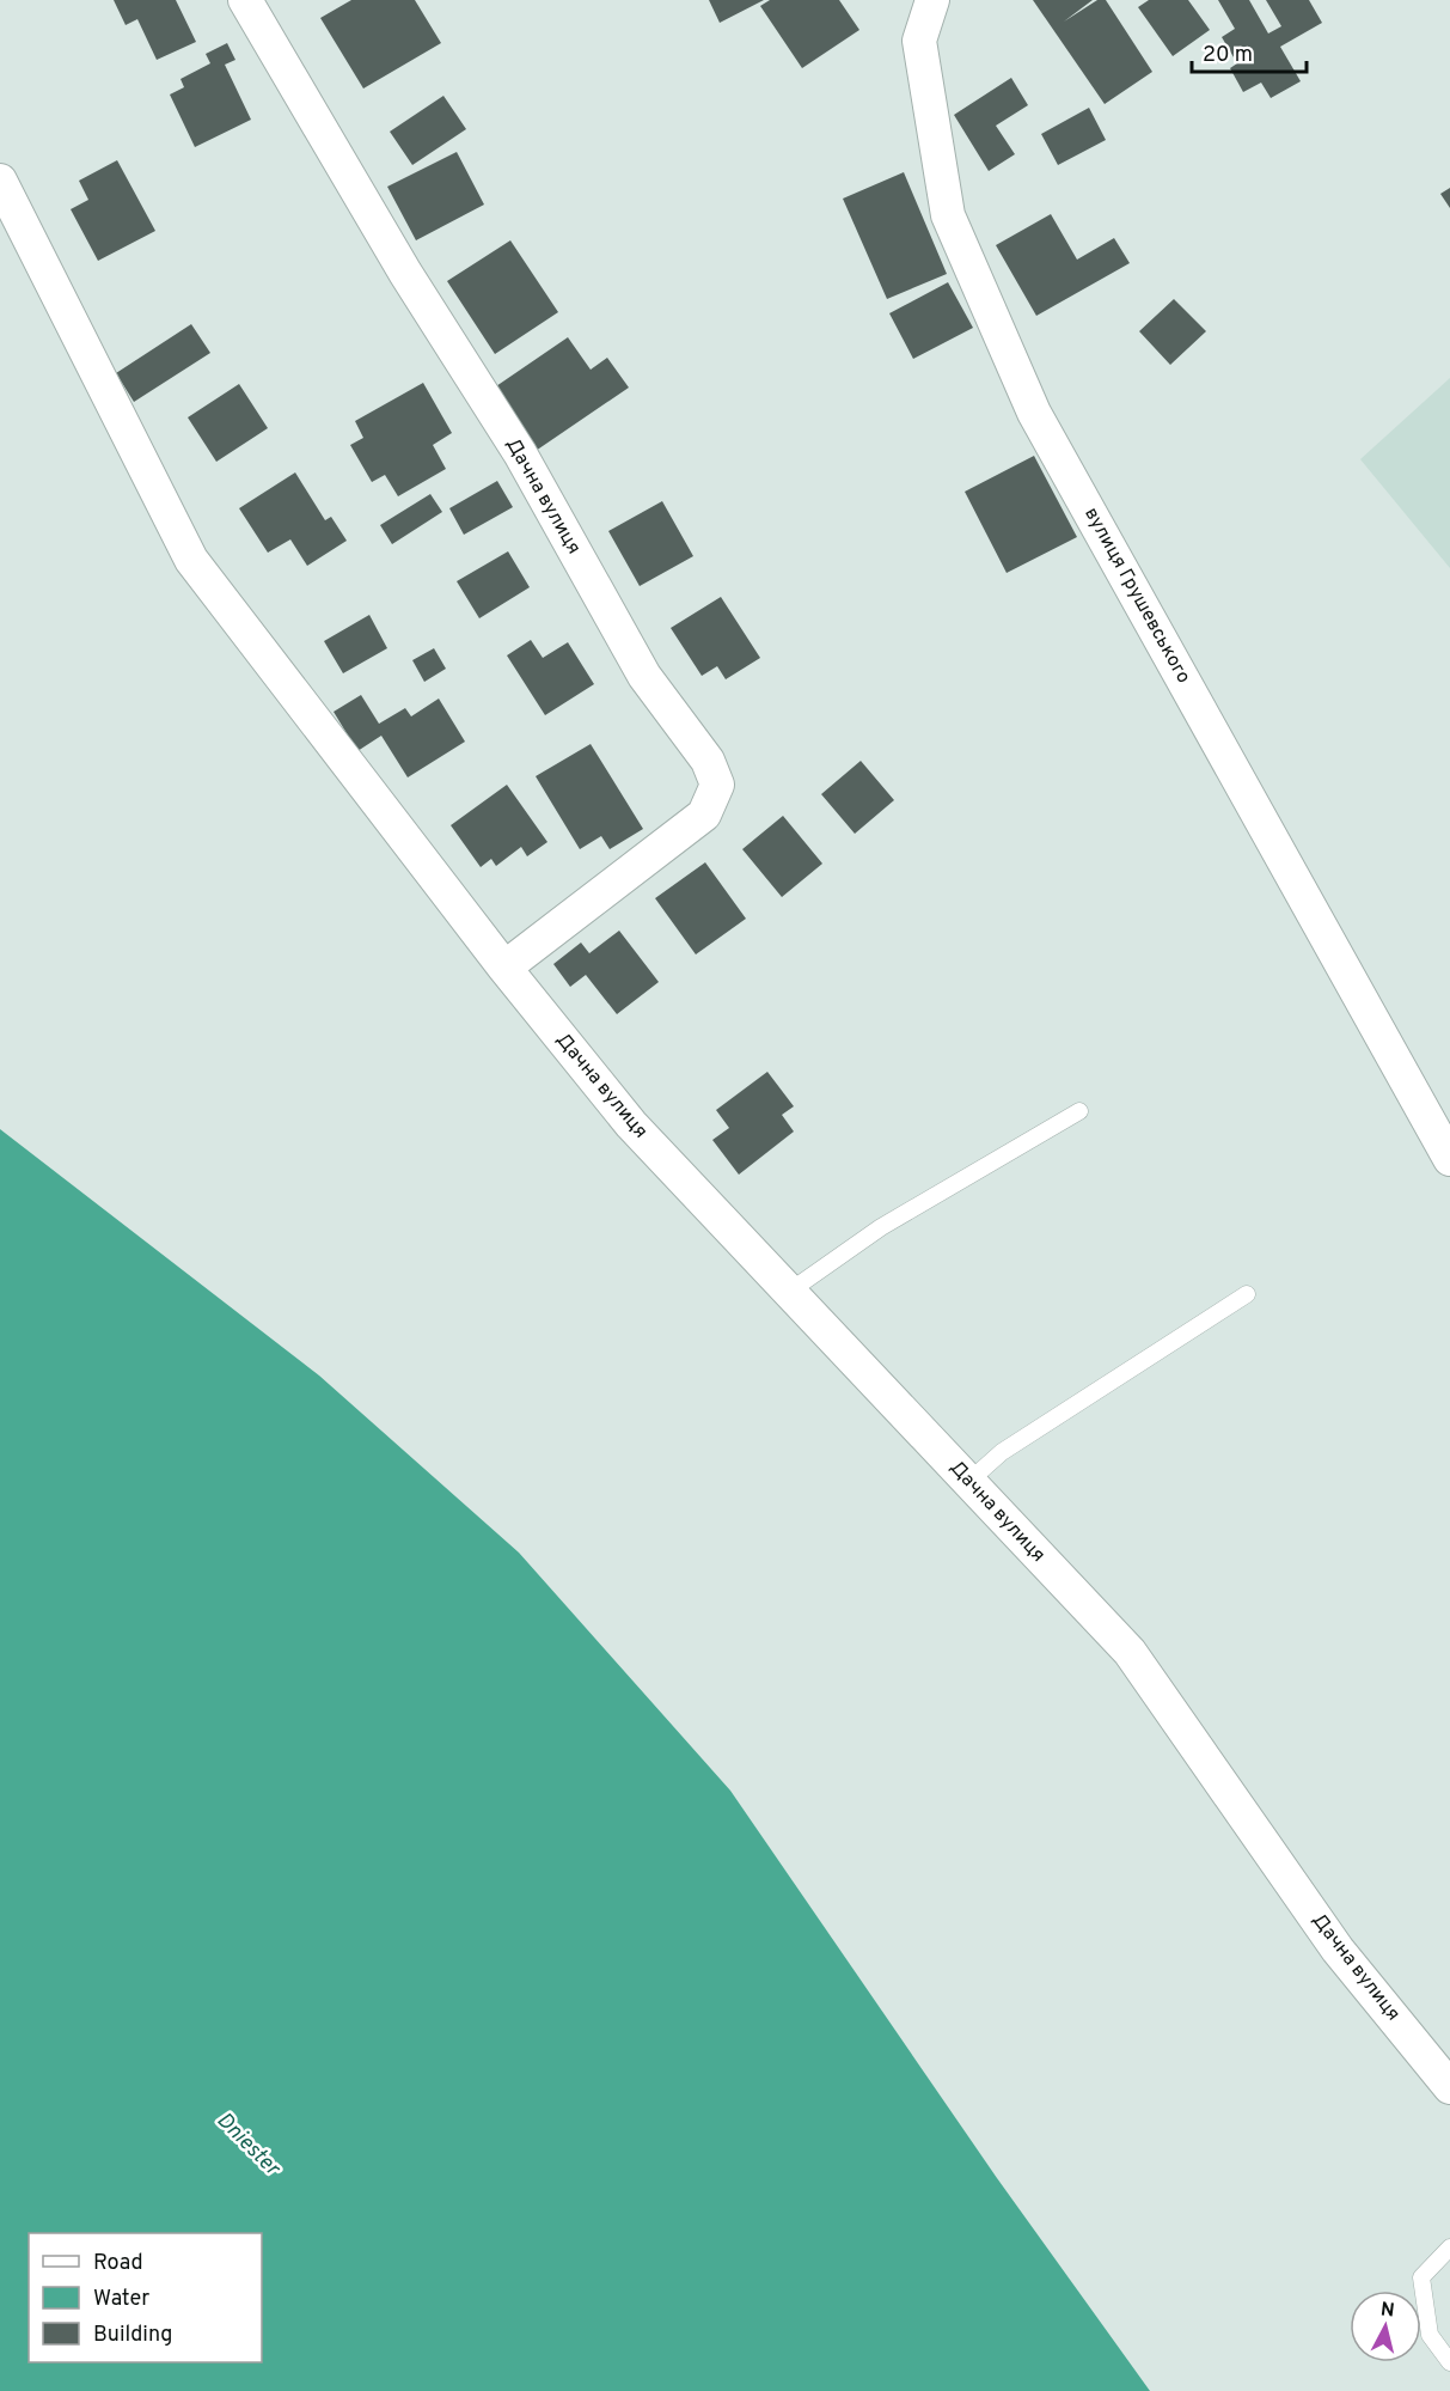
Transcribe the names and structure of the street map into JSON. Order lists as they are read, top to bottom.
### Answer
{
  "streets": {
    "street": ["Дачна вулиця", "вулиця Грушевського"]
  },
  "water": ["Dniester"],
  "legend": ["Road", "Water", "Building"],
  "scale_bar": "20 m",
  "north": "top"
}
